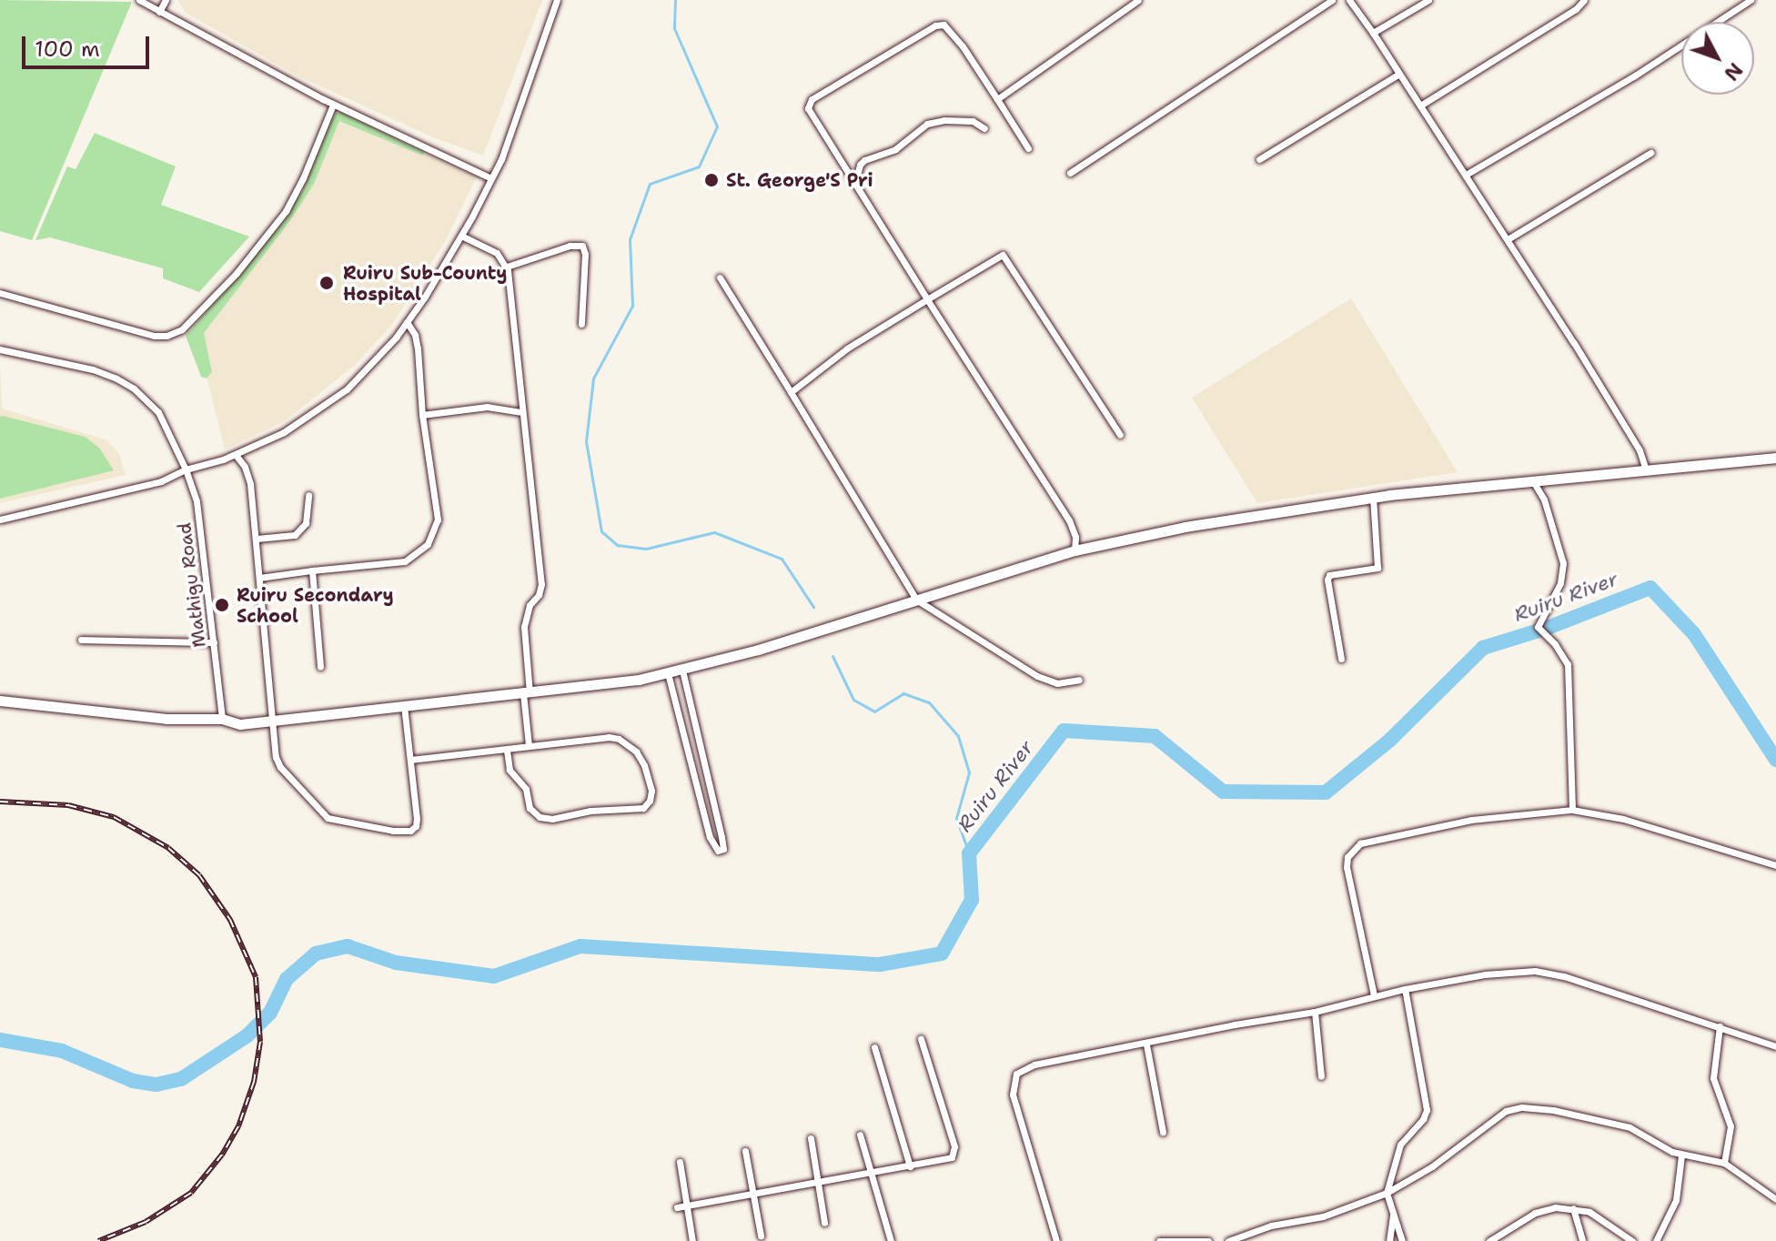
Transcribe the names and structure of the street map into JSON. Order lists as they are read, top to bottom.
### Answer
{
  "streets": {
    "street": ["Mathigu Road"]
  },
  "water": ["Ruiru River"],
  "places": ["St. George'S Pri", "Ruiru Sub-County Hospital", "Ruiru Secondary School"],
  "scale_bar": "100 m",
  "north": "bottom right"
}
